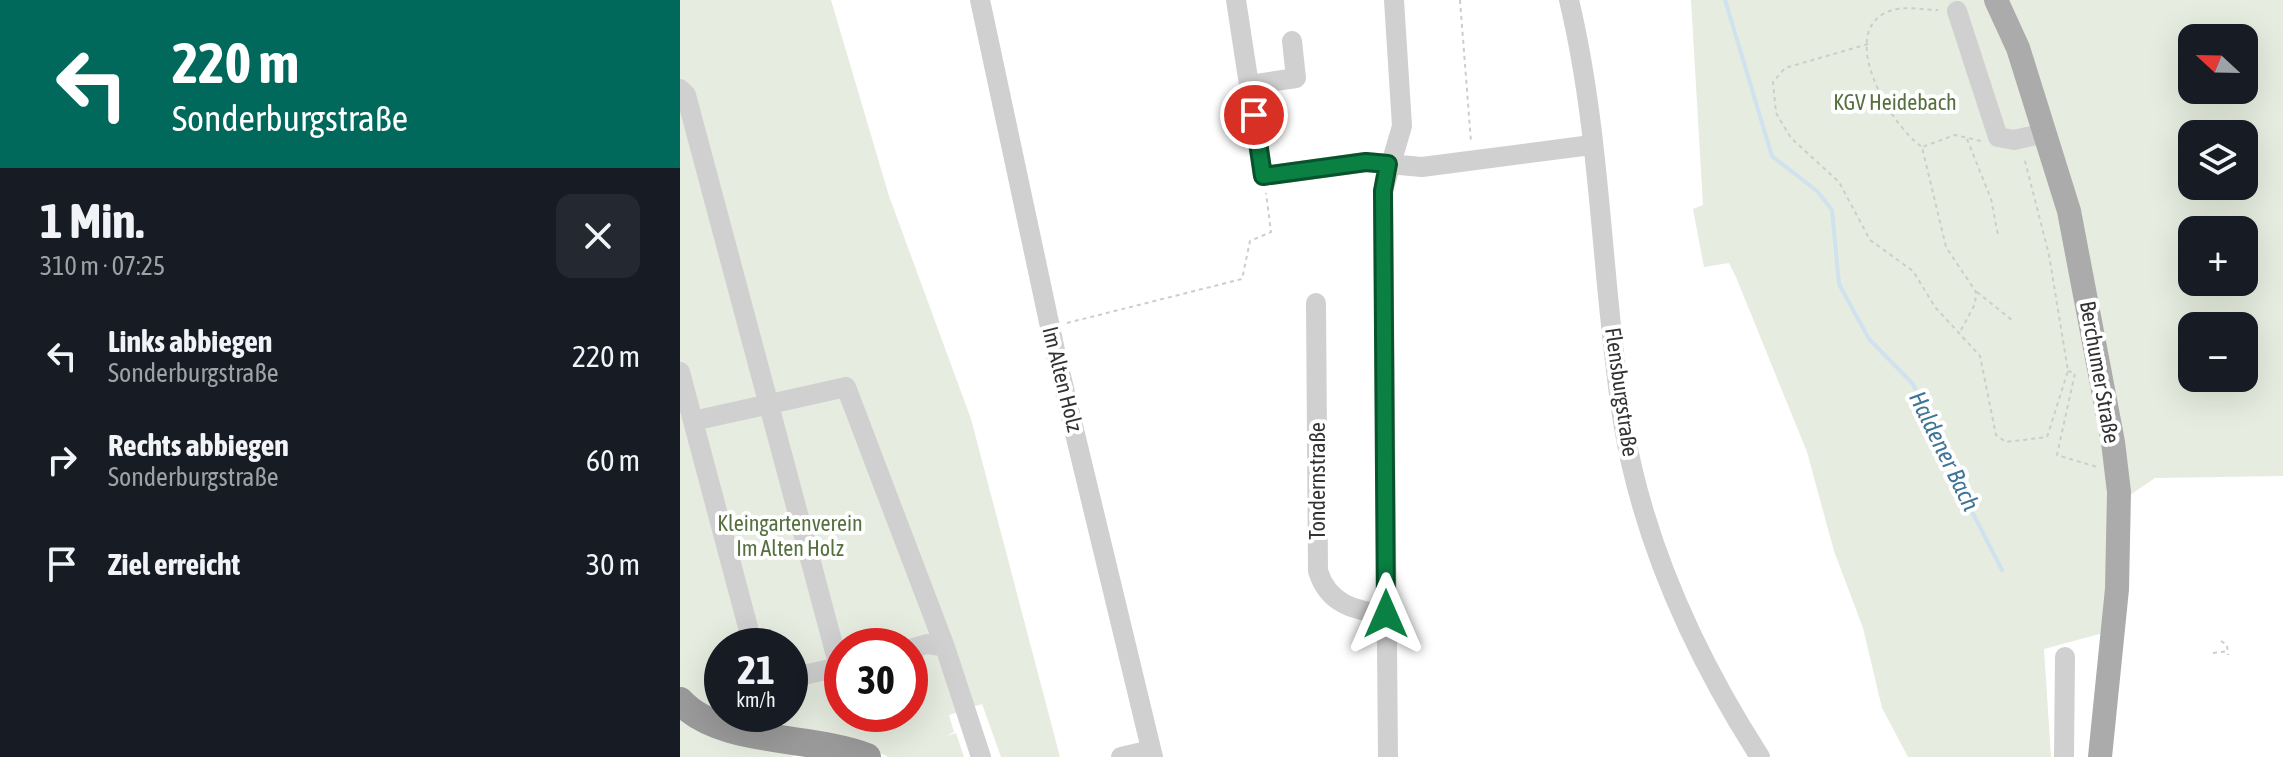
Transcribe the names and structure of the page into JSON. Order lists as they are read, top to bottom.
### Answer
{
  "streets": {
    "main road": ["Berchumer Straße"],
    "street": ["Im Alten Holz", "Flensburgstraße", "Tondernstraße"]
  },
  "water": ["Haldener Bach"],
  "parks": ["KGV Heidebach", "Kleingartenverein Im Alten Holz"],
  "north": "left",
  "page": {
    "turn": ["220 m", "Sonderburgstraße"],
    "map_buttons": ["+", "−"],
    "heading": ["1 Min.", "310 m · 07:25"],
    "list": [
      {
        "name": "Links abbiegen",
        "note": "Sonderburgstraße",
        "value": "220 m"
      },
      {
        "name": "Rechts abbiegen",
        "note": "Sonderburgstraße",
        "value": "60 m"
      },
      {
        "name": "Ziel erreicht",
        "value": "30 m"
      }
    ],
    "speed": "21 km/h",
    "limit": "30"
  }
}
